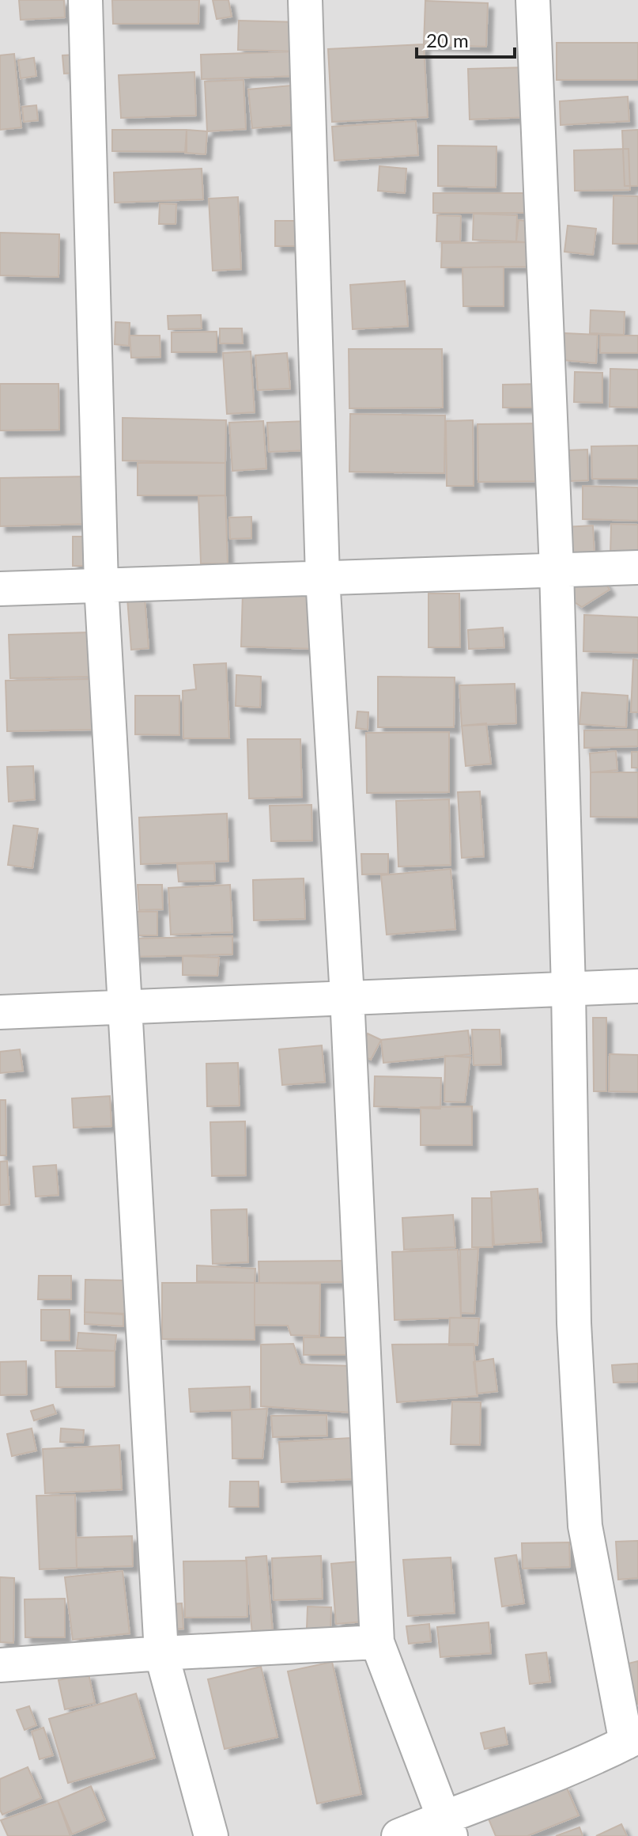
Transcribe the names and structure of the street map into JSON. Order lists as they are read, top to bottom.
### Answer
{
  "scale_bar": "20 m"
}
